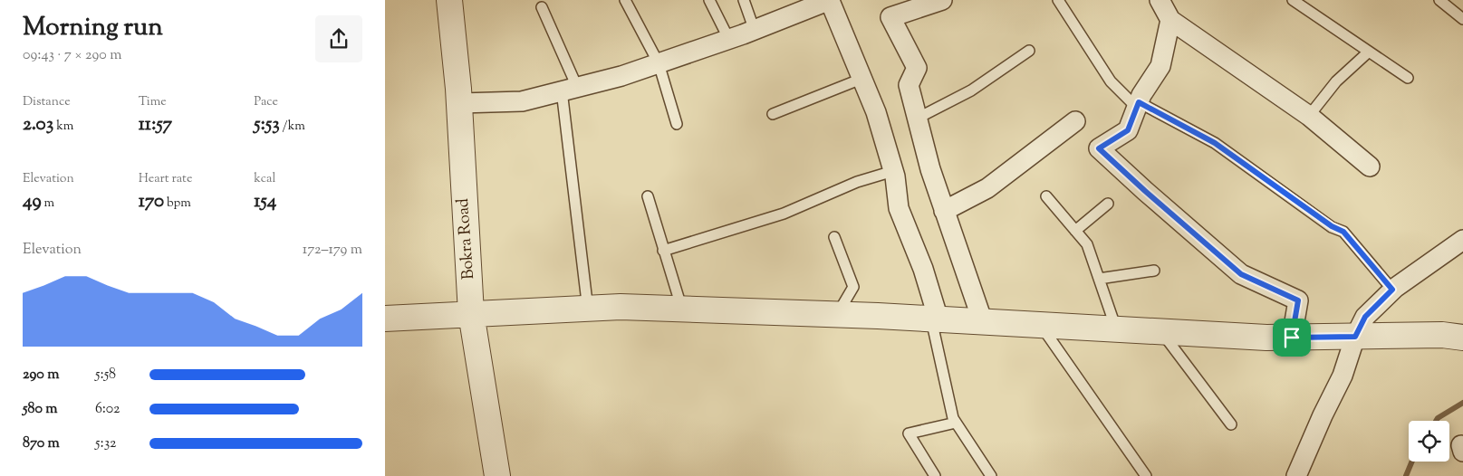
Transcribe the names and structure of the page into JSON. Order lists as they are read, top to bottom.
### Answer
{
  "streets": {
    "street": ["Bokra Road"]
  },
  "page": {
    "heading": ["Morning run", "09:43 · 7 × 290 m"],
    "stats": [
      ["Distance", "2.03 km"],
      ["Time", "11:57"],
      ["Pace", "5:53 /km"],
      ["Elevation", "49 m"],
      ["Heart rate", "170 bpm"],
      ["kcal", "154"]
    ],
    "chart": ["Elevation", "172–179 m"],
    "list": [
      {
        "name": "290 m",
        "note": "5:58"
      },
      {
        "name": "580 m",
        "note": "6:02"
      },
      {
        "name": "870 m",
        "note": "5:32"
      }
    ]
  }
}
